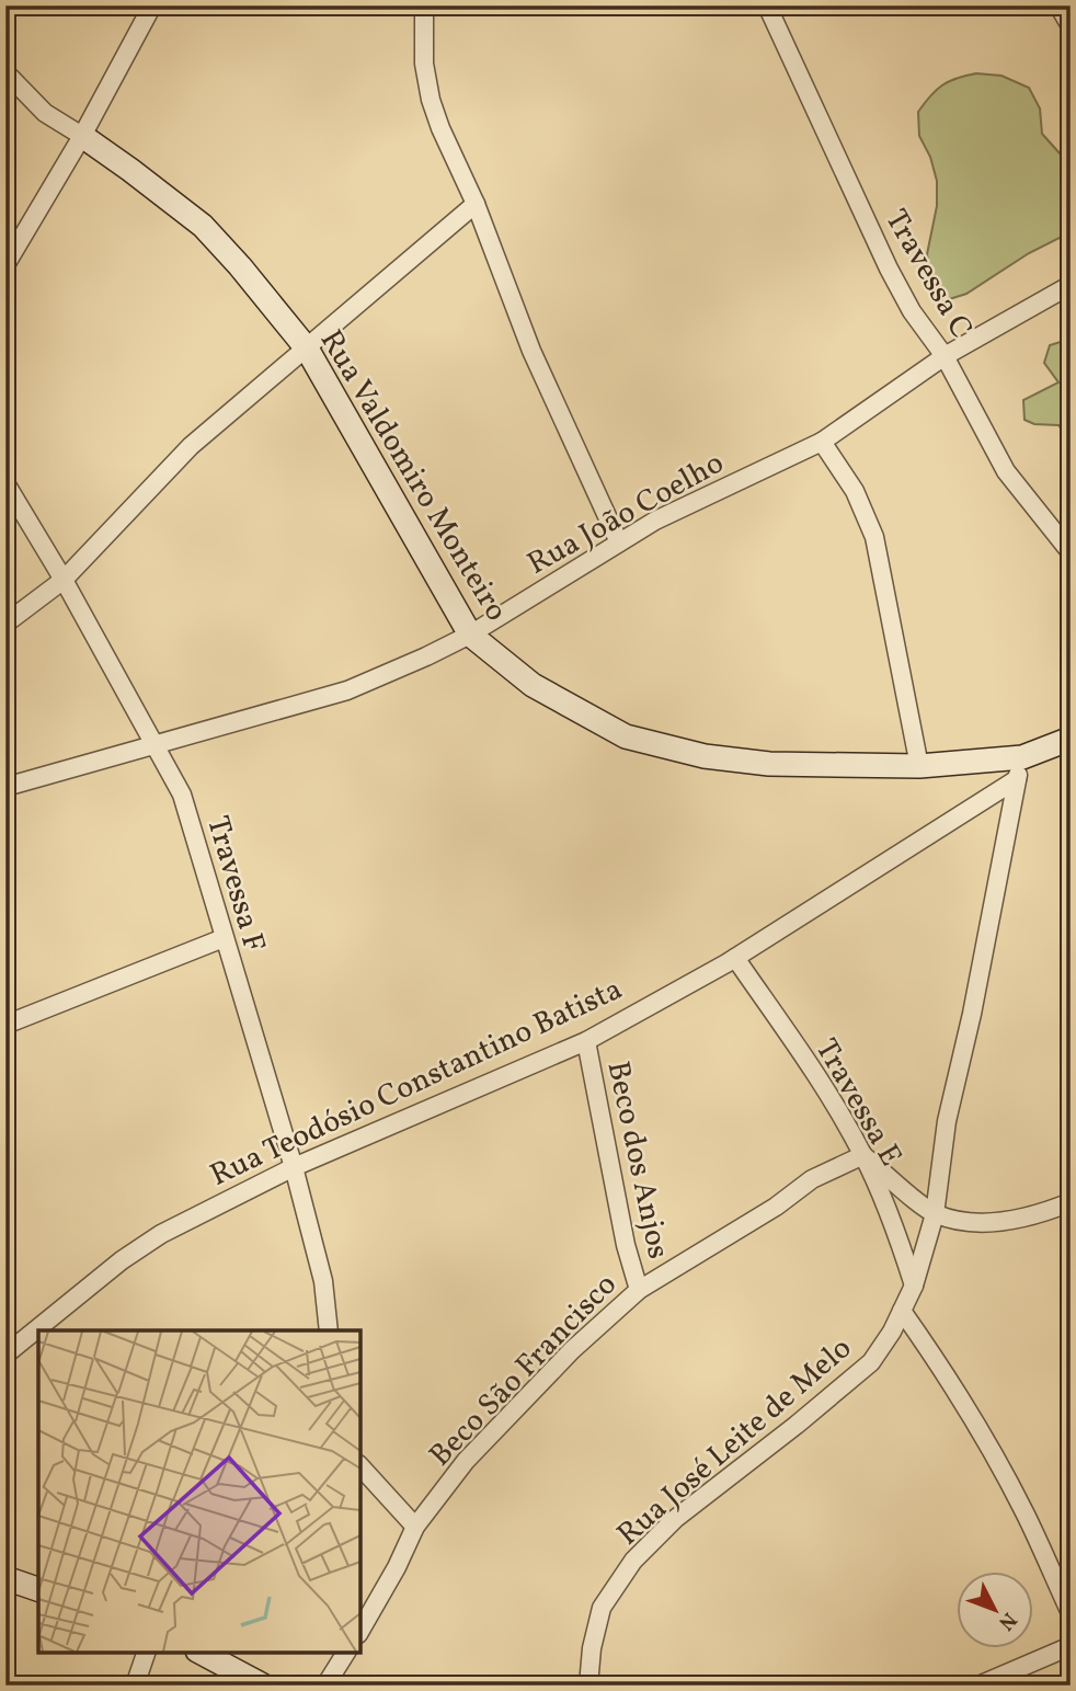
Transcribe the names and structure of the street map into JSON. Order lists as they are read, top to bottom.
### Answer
{
  "streets": {
    "street": [
      "Travessa C",
      "Rua Valdomiro Monteiro",
      "Rua João Coelho",
      "Travessa F",
      "Rua Teodósio Constantino Batista",
      "Travessa E",
      "Beco dos Anjos",
      "Beco São Francisco",
      "Rua José Leite de Melo"
    ]
  },
  "crossings": [
    ["Travessa C", "Rua João Coelho"],
    ["Rua Valdomiro Monteiro", "Rua João Coelho"],
    ["Rua Valdomiro Monteiro", "Rua Teodósio Constantino Batista"],
    ["Rua Valdomiro Monteiro", "Rua José Leite de Melo"],
    ["Rua João Coelho", "Travessa F"],
    ["Travessa F", "Rua Teodósio Constantino Batista"],
    ["Rua Teodósio Constantino Batista", "Travessa E"],
    ["Rua Teodósio Constantino Batista", "Beco dos Anjos"],
    ["Rua Teodósio Constantino Batista", "Rua José Leite de Melo"],
    ["Travessa E", "Beco São Francisco"],
    ["Travessa E", "Rua José Leite de Melo"],
    ["Beco dos Anjos", "Beco São Francisco"]
  ],
  "north": "bottom right"
}
